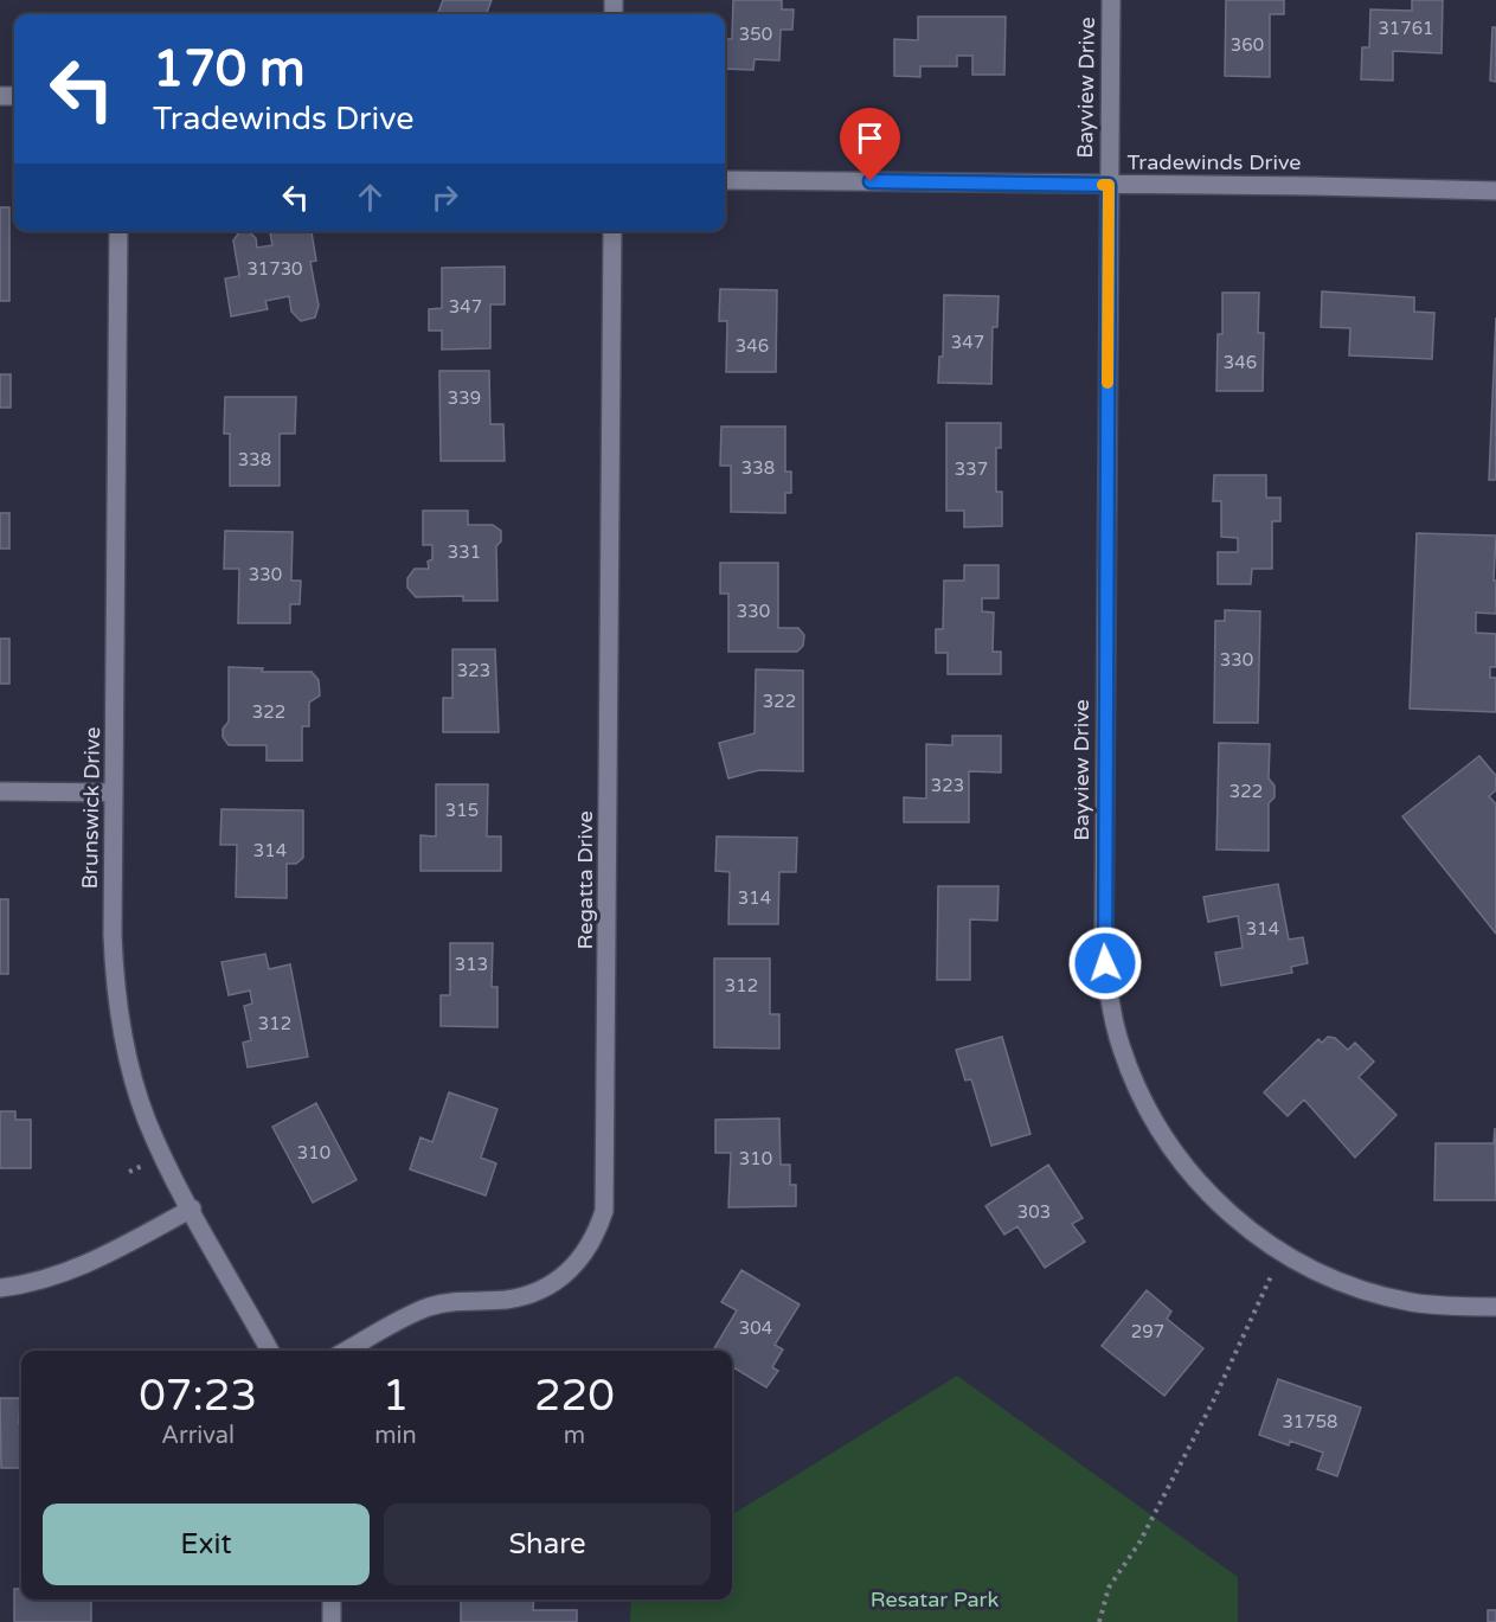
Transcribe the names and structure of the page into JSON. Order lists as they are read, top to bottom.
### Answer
{
  "streets": {
    "street": [
      "Bayview Drive",
      "Tradewinds Drive",
      "Brunswick Drive",
      "Regatta Drive"
    ]
  },
  "crossings": [
    ["Bayview Drive", "Tradewinds Drive"]
  ],
  "parks": ["Resatar Park"],
  "house_numbers": [
    "31761",
    "350",
    "360",
    "31730",
    "347",
    "347",
    "346",
    "346",
    "339",
    "338",
    "338",
    "337",
    "331",
    "330",
    "330",
    "330",
    "323",
    "322",
    "322",
    "323",
    "322",
    "315",
    "314",
    "314",
    "314",
    "313",
    "312",
    "312",
    "310",
    "310",
    "303",
    "304",
    "297",
    "31758"
  ],
  "page": {
    "turn": ["170 m", "Tradewinds Drive"],
    "eta": [
      "07:23",
      "Arrival",
      "1",
      "min",
      "220",
      "m"
    ],
    "buttons": ["Exit", "Share"]
  }
}
